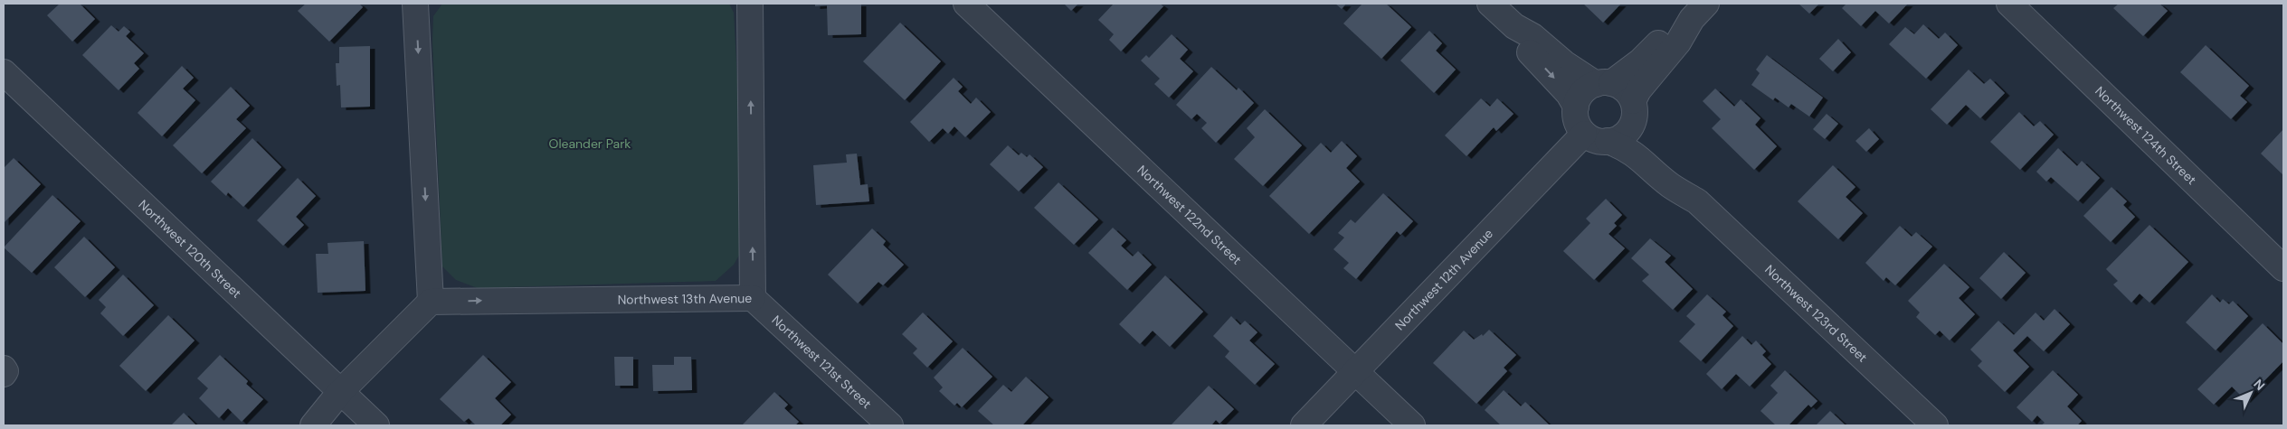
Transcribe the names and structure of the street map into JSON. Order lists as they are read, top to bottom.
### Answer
{
  "streets": {
    "street": [
      "Northwest 124th Street",
      "Northwest 122nd Street",
      "Northwest 120th Street",
      "Northwest 12th Avenue",
      "Northwest 13th Avenue",
      "Northwest 123rd Street",
      "Northwest 121st Street"
    ]
  },
  "crossings": [
    ["Northwest 122nd Street", "Northwest 12th Avenue"],
    ["Northwest 12th Avenue", "Northwest 123rd Street"],
    ["Northwest 13th Avenue", "Northwest 121st Street"]
  ],
  "parks": ["Oleander Park"],
  "north": "top right"
}
